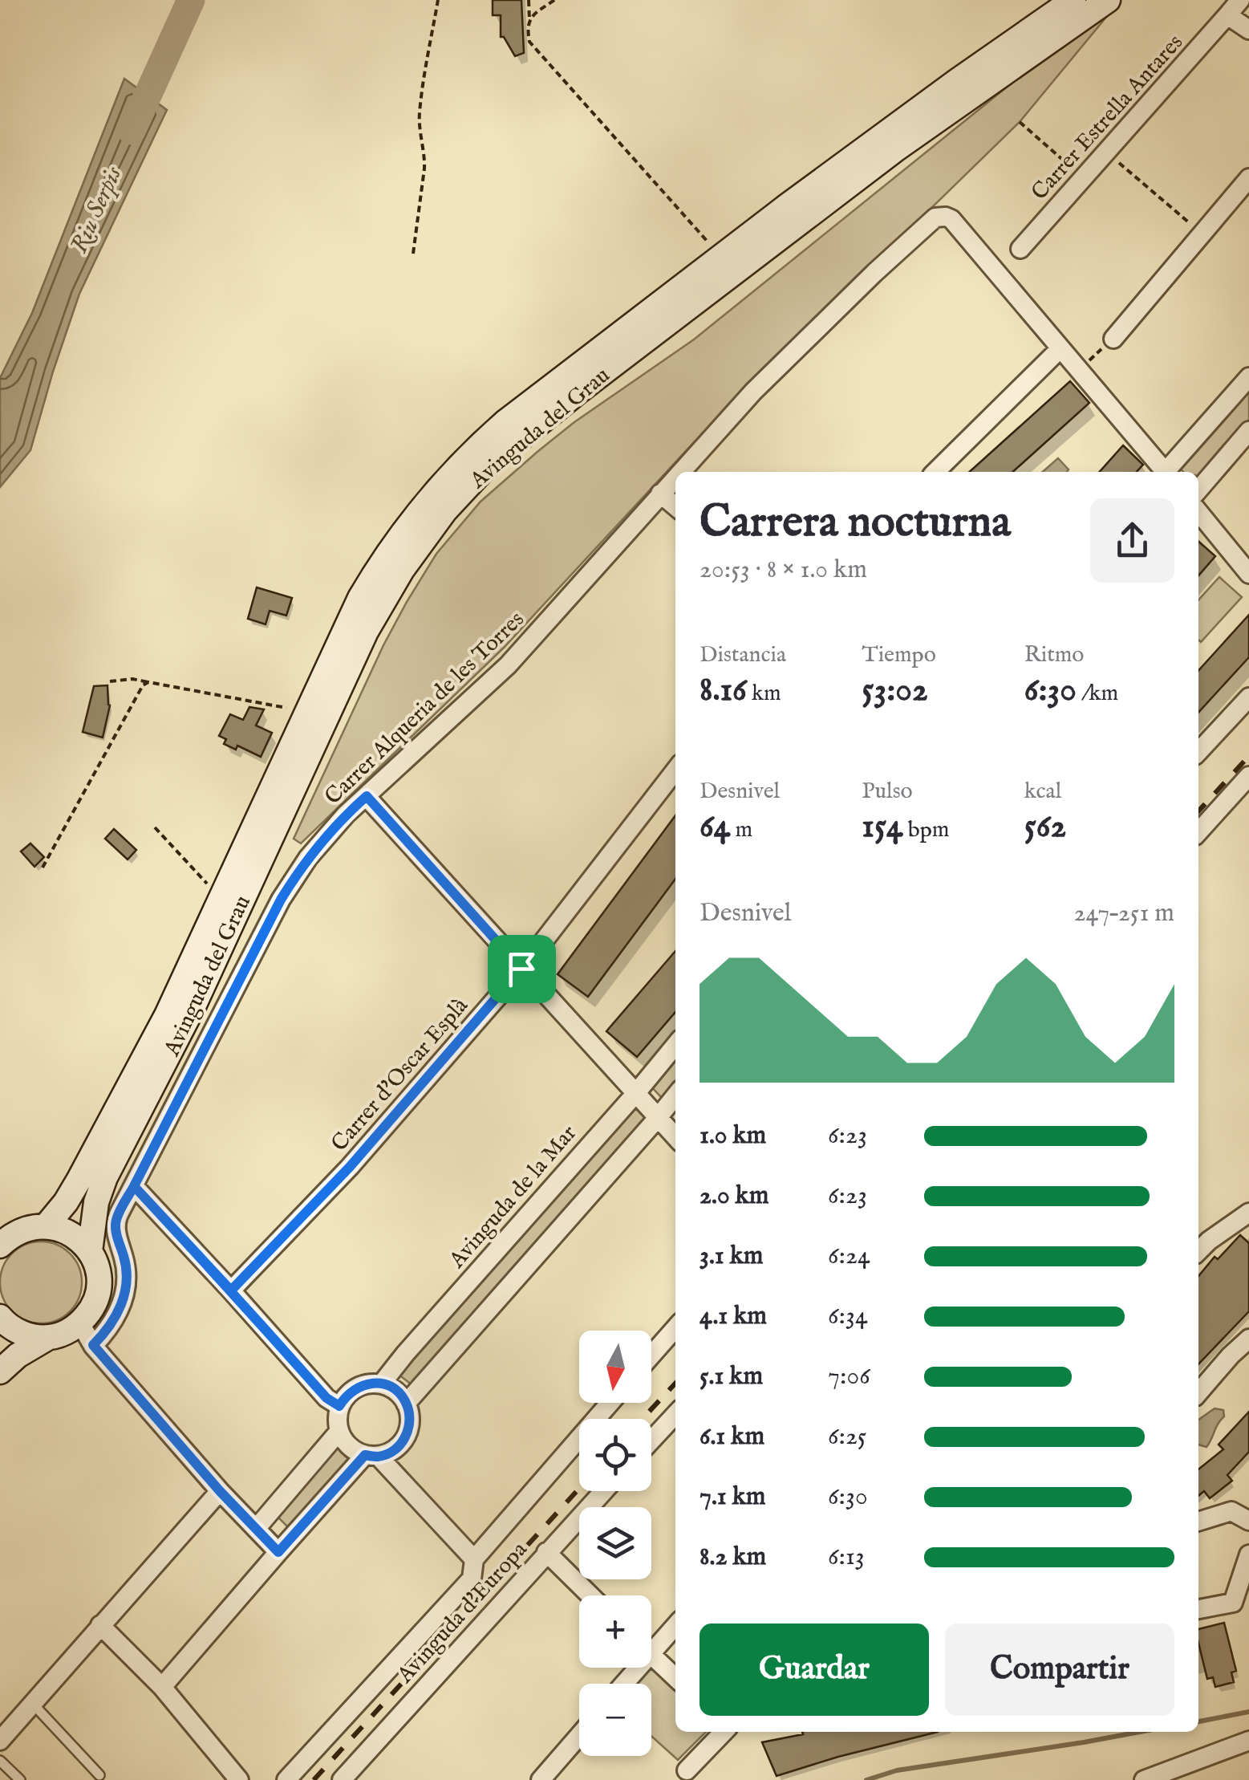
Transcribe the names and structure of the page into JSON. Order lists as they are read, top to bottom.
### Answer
{
  "streets": {
    "main road": ["Avinguda del Grau"],
    "street": [
      "Carrer Estrella Antares",
      "Carrer Alqueria de les Torres",
      "Carrer d'Oscar Esplà",
      "Avinguda de la Mar",
      "Avinguda d'Europa"
    ]
  },
  "water": ["Riu Serpis"],
  "north": "bottom",
  "page": {
    "heading": ["Carrera nocturna", "20:53 · 8 × 1.0 km"],
    "stats": [
      ["Distancia", "8.16 km"],
      ["Tiempo", "53:02"],
      ["Ritmo", "6:30 /km"],
      ["Desnivel", "64 m"],
      ["Pulso", "154 bpm"],
      ["kcal", "562"]
    ],
    "chart": ["Desnivel", "247–251 m"],
    "list": [
      {
        "name": "1.0 km",
        "note": "6:23"
      },
      {
        "name": "2.0 km",
        "note": "6:23"
      },
      {
        "name": "3.1 km",
        "note": "6:24"
      },
      {
        "name": "4.1 km",
        "note": "6:34"
      },
      {
        "name": "5.1 km",
        "note": "7:06"
      },
      {
        "name": "6.1 km",
        "note": "6:25"
      },
      {
        "name": "7.1 km",
        "note": "6:30"
      },
      {
        "name": "8.2 km",
        "note": "6:13"
      }
    ],
    "map_buttons": ["+", "−"],
    "buttons": ["Guardar", "Compartir"]
  }
}
